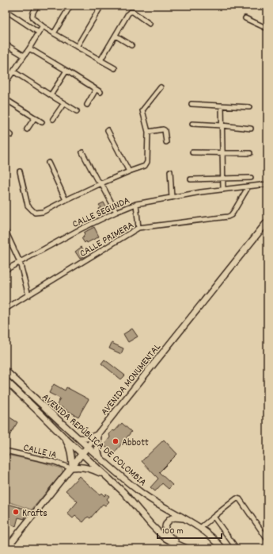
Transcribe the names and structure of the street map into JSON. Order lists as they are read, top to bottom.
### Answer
{
  "streets": {
    "main road": ["AVENIDA MONUMENTAL", "AVENIDA REPÚBLICA DE COLOMBIA"],
    "street": ["CALLE SEGUNDA", "CALLE PRIMERA", "CALLE 1A"]
  },
  "crossings": [
    ["CALLE SEGUNDA", "CALLE PRIMERA"],
    ["AVENIDA MONUMENTAL", "AVENIDA REPÚBLICA DE COLOMBIA"],
    ["AVENIDA MONUMENTAL", "CALLE 1A"]
  ],
  "places": ["Abbott", "Krafts"],
  "scale_bar": "100 m"
}
